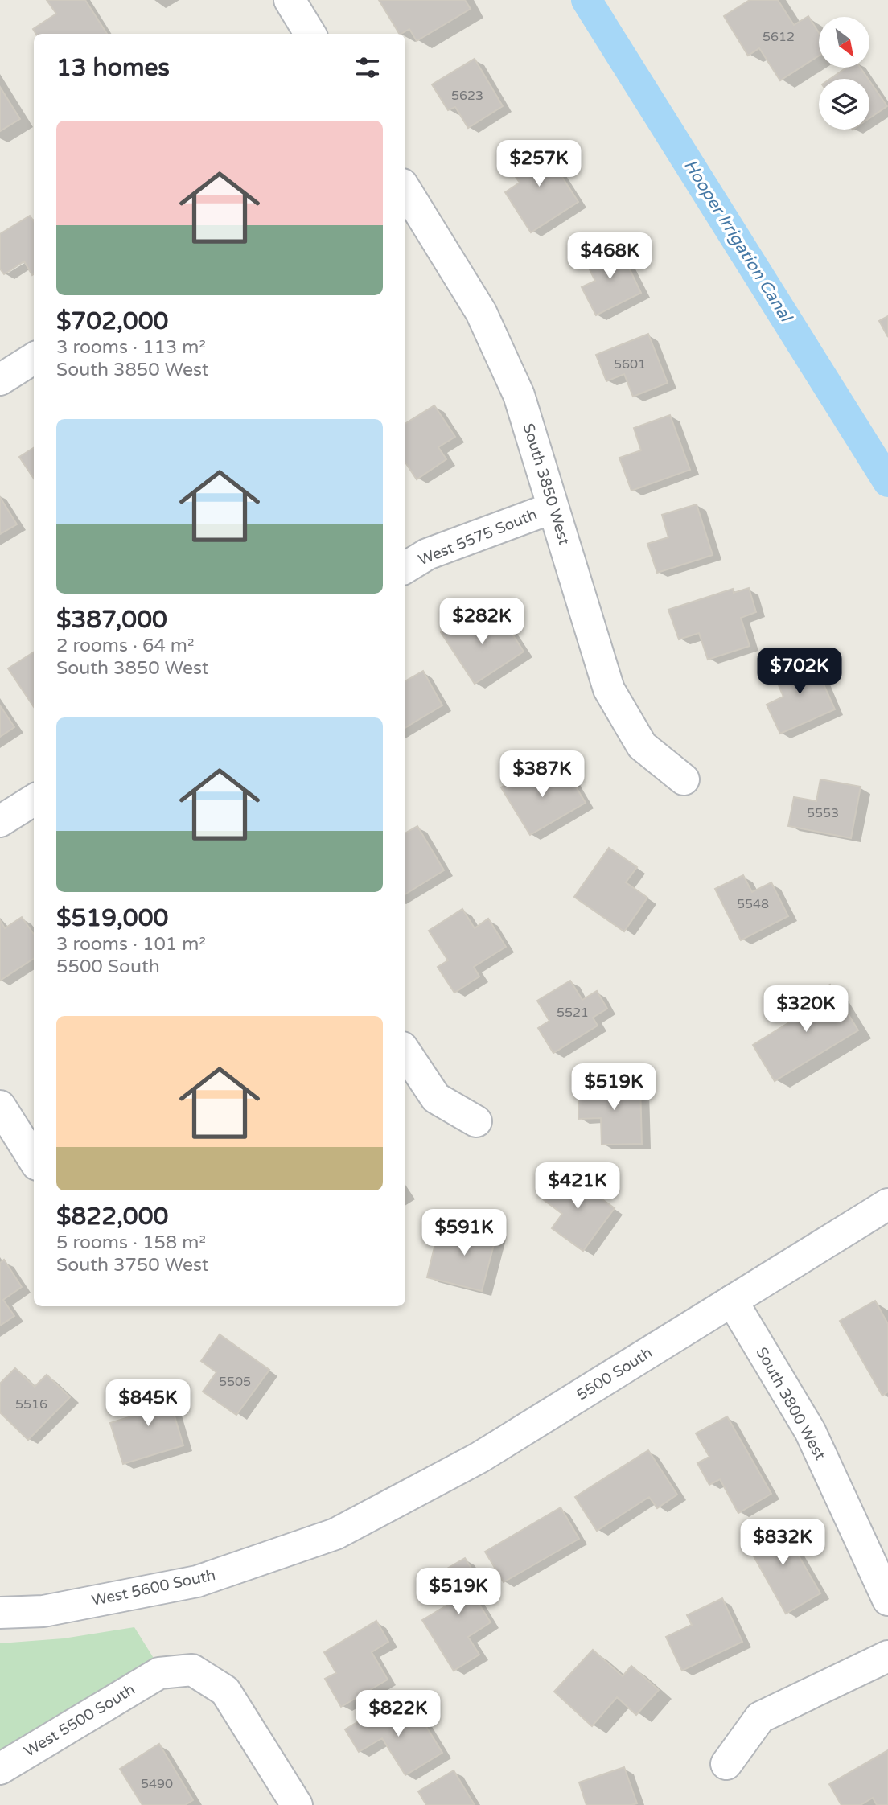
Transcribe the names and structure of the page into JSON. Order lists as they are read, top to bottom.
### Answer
{
  "streets": {
    "street": [
      "South 3850 West",
      "West 5575 South",
      "5500 South",
      "South 3800 West",
      "West 5600 South",
      "West 5500 South"
    ]
  },
  "crossings": [
    ["South 3850 West", "West 5575 South"],
    ["5500 South", "South 3800 West"],
    ["5500 South", "West 5600 South"]
  ],
  "water": ["Hooper Irrigation Canal"],
  "house_numbers": [
    "5612",
    "5623",
    "5601",
    "5553",
    "5548",
    "5521",
    "5505",
    "5516",
    "5490"
  ],
  "north": "bottom right",
  "page": {
    "heading": "13 homes",
    "list": [
      {
        "name": "$702,000",
        "note": "3 rooms · 113 m² · South 3850 West"
      },
      {
        "name": "$387,000",
        "note": "2 rooms · 64 m² · South 3850 West"
      },
      {
        "name": "$519,000",
        "note": "3 rooms · 101 m² · 5500 South"
      },
      {
        "name": "$822,000",
        "note": "5 rooms · 158 m² · South 3750 West"
      }
    ],
    "price": [
      "$257K",
      "$468K",
      "$282K",
      "$702K",
      "$387K",
      "$320K",
      "$519K",
      "$421K",
      "$591K",
      "$845K",
      "$832K",
      "$519K",
      "$822K"
    ]
  }
}
